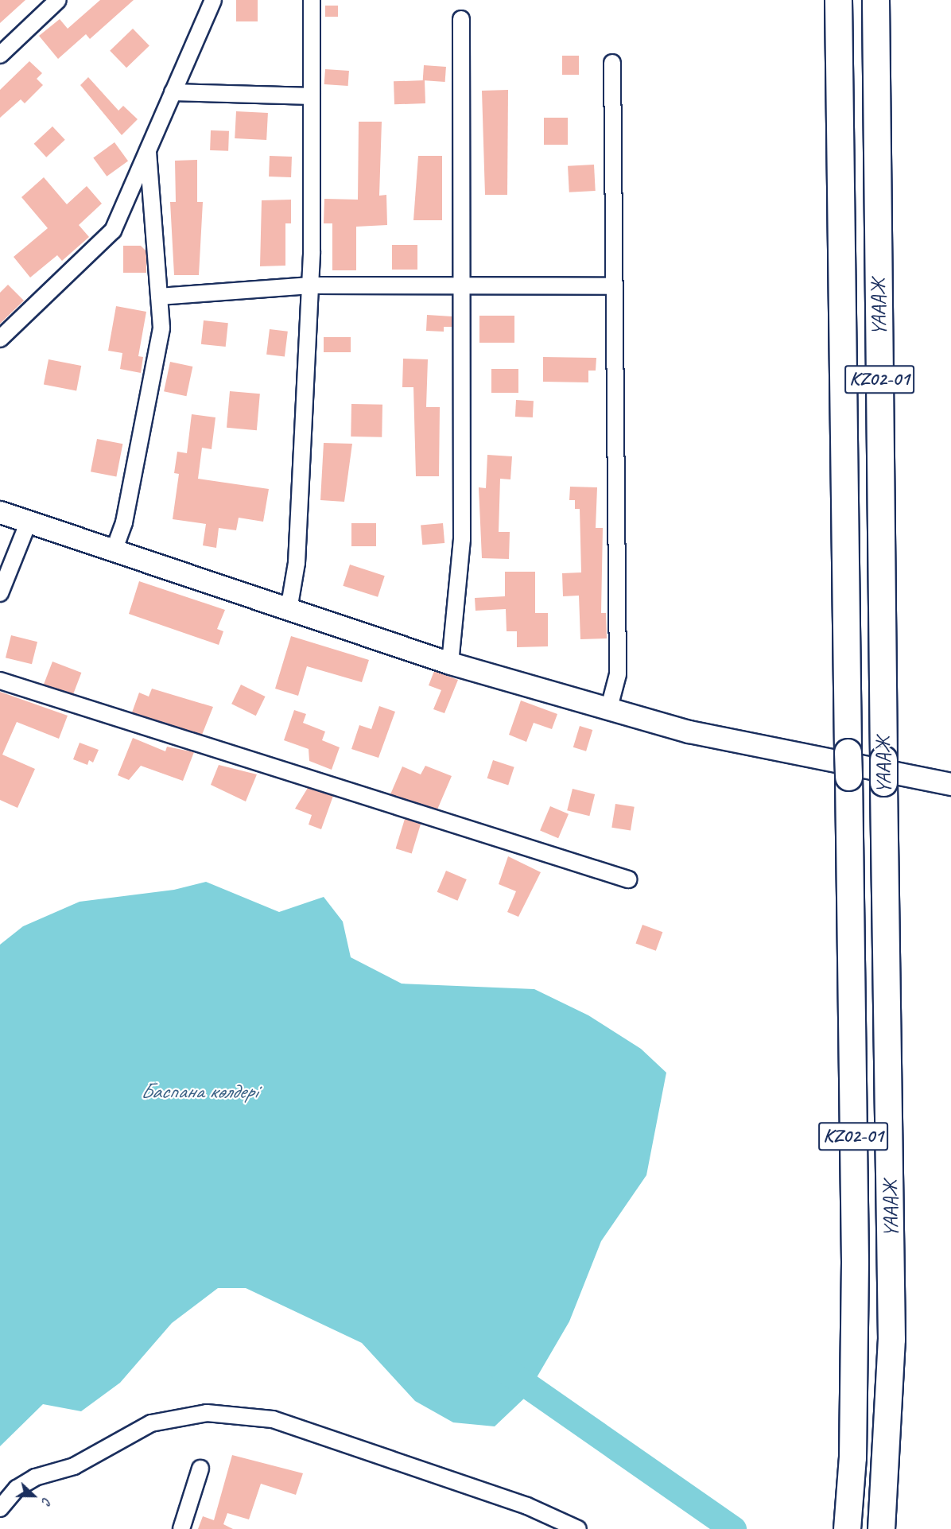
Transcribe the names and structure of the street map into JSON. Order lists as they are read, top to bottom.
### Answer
{
  "streets": {
    "highway": ["ҮАААЖ", "KZ02-01"]
  },
  "water": ["Баспана көлдері"],
  "north": "right"
}
